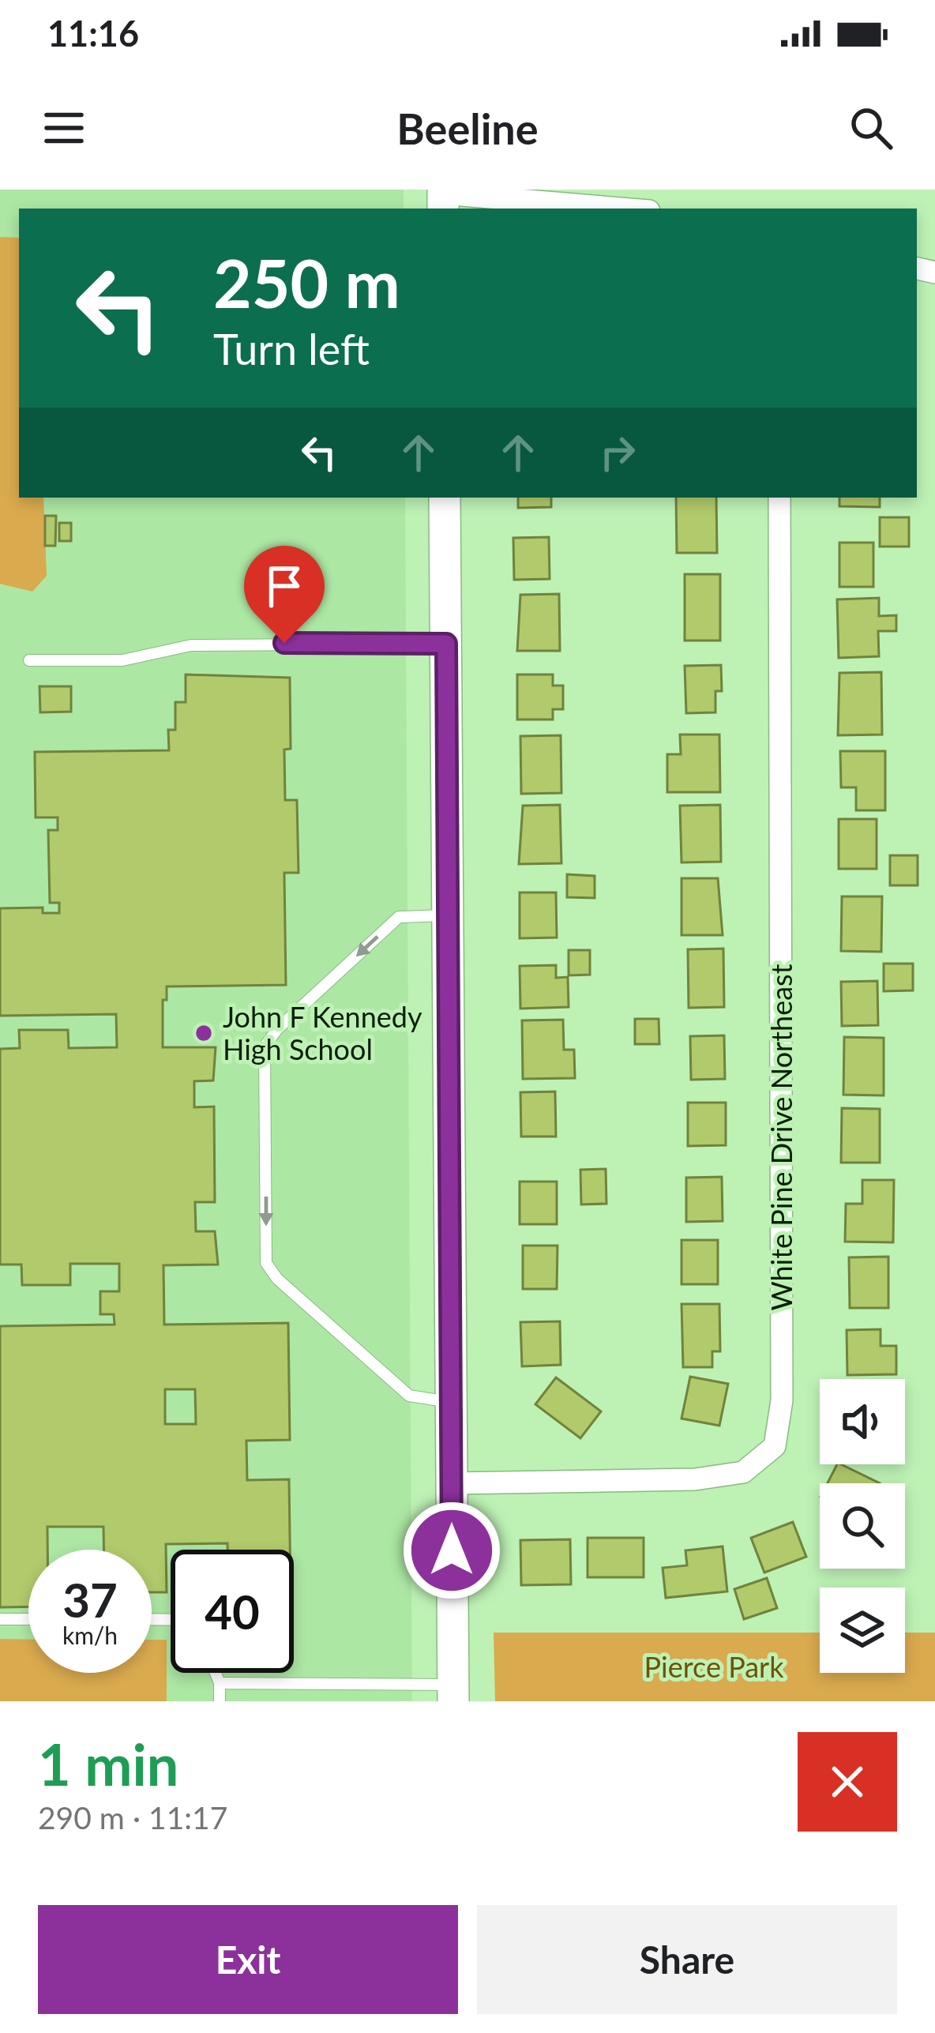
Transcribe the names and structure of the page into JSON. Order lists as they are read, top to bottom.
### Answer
{
  "streets": {
    "street": ["White Pine Drive Northeast"]
  },
  "parks": ["Pierce Park"],
  "places": ["John F Kennedy High School"],
  "page": {
    "status": "11:16",
    "header": "Beeline",
    "turn": ["250 m", "Turn left"],
    "speed": "37 km/h",
    "limit": "40",
    "heading": ["1 min", "290 m · 11:17"],
    "buttons": ["Exit", "Share"]
  }
}
